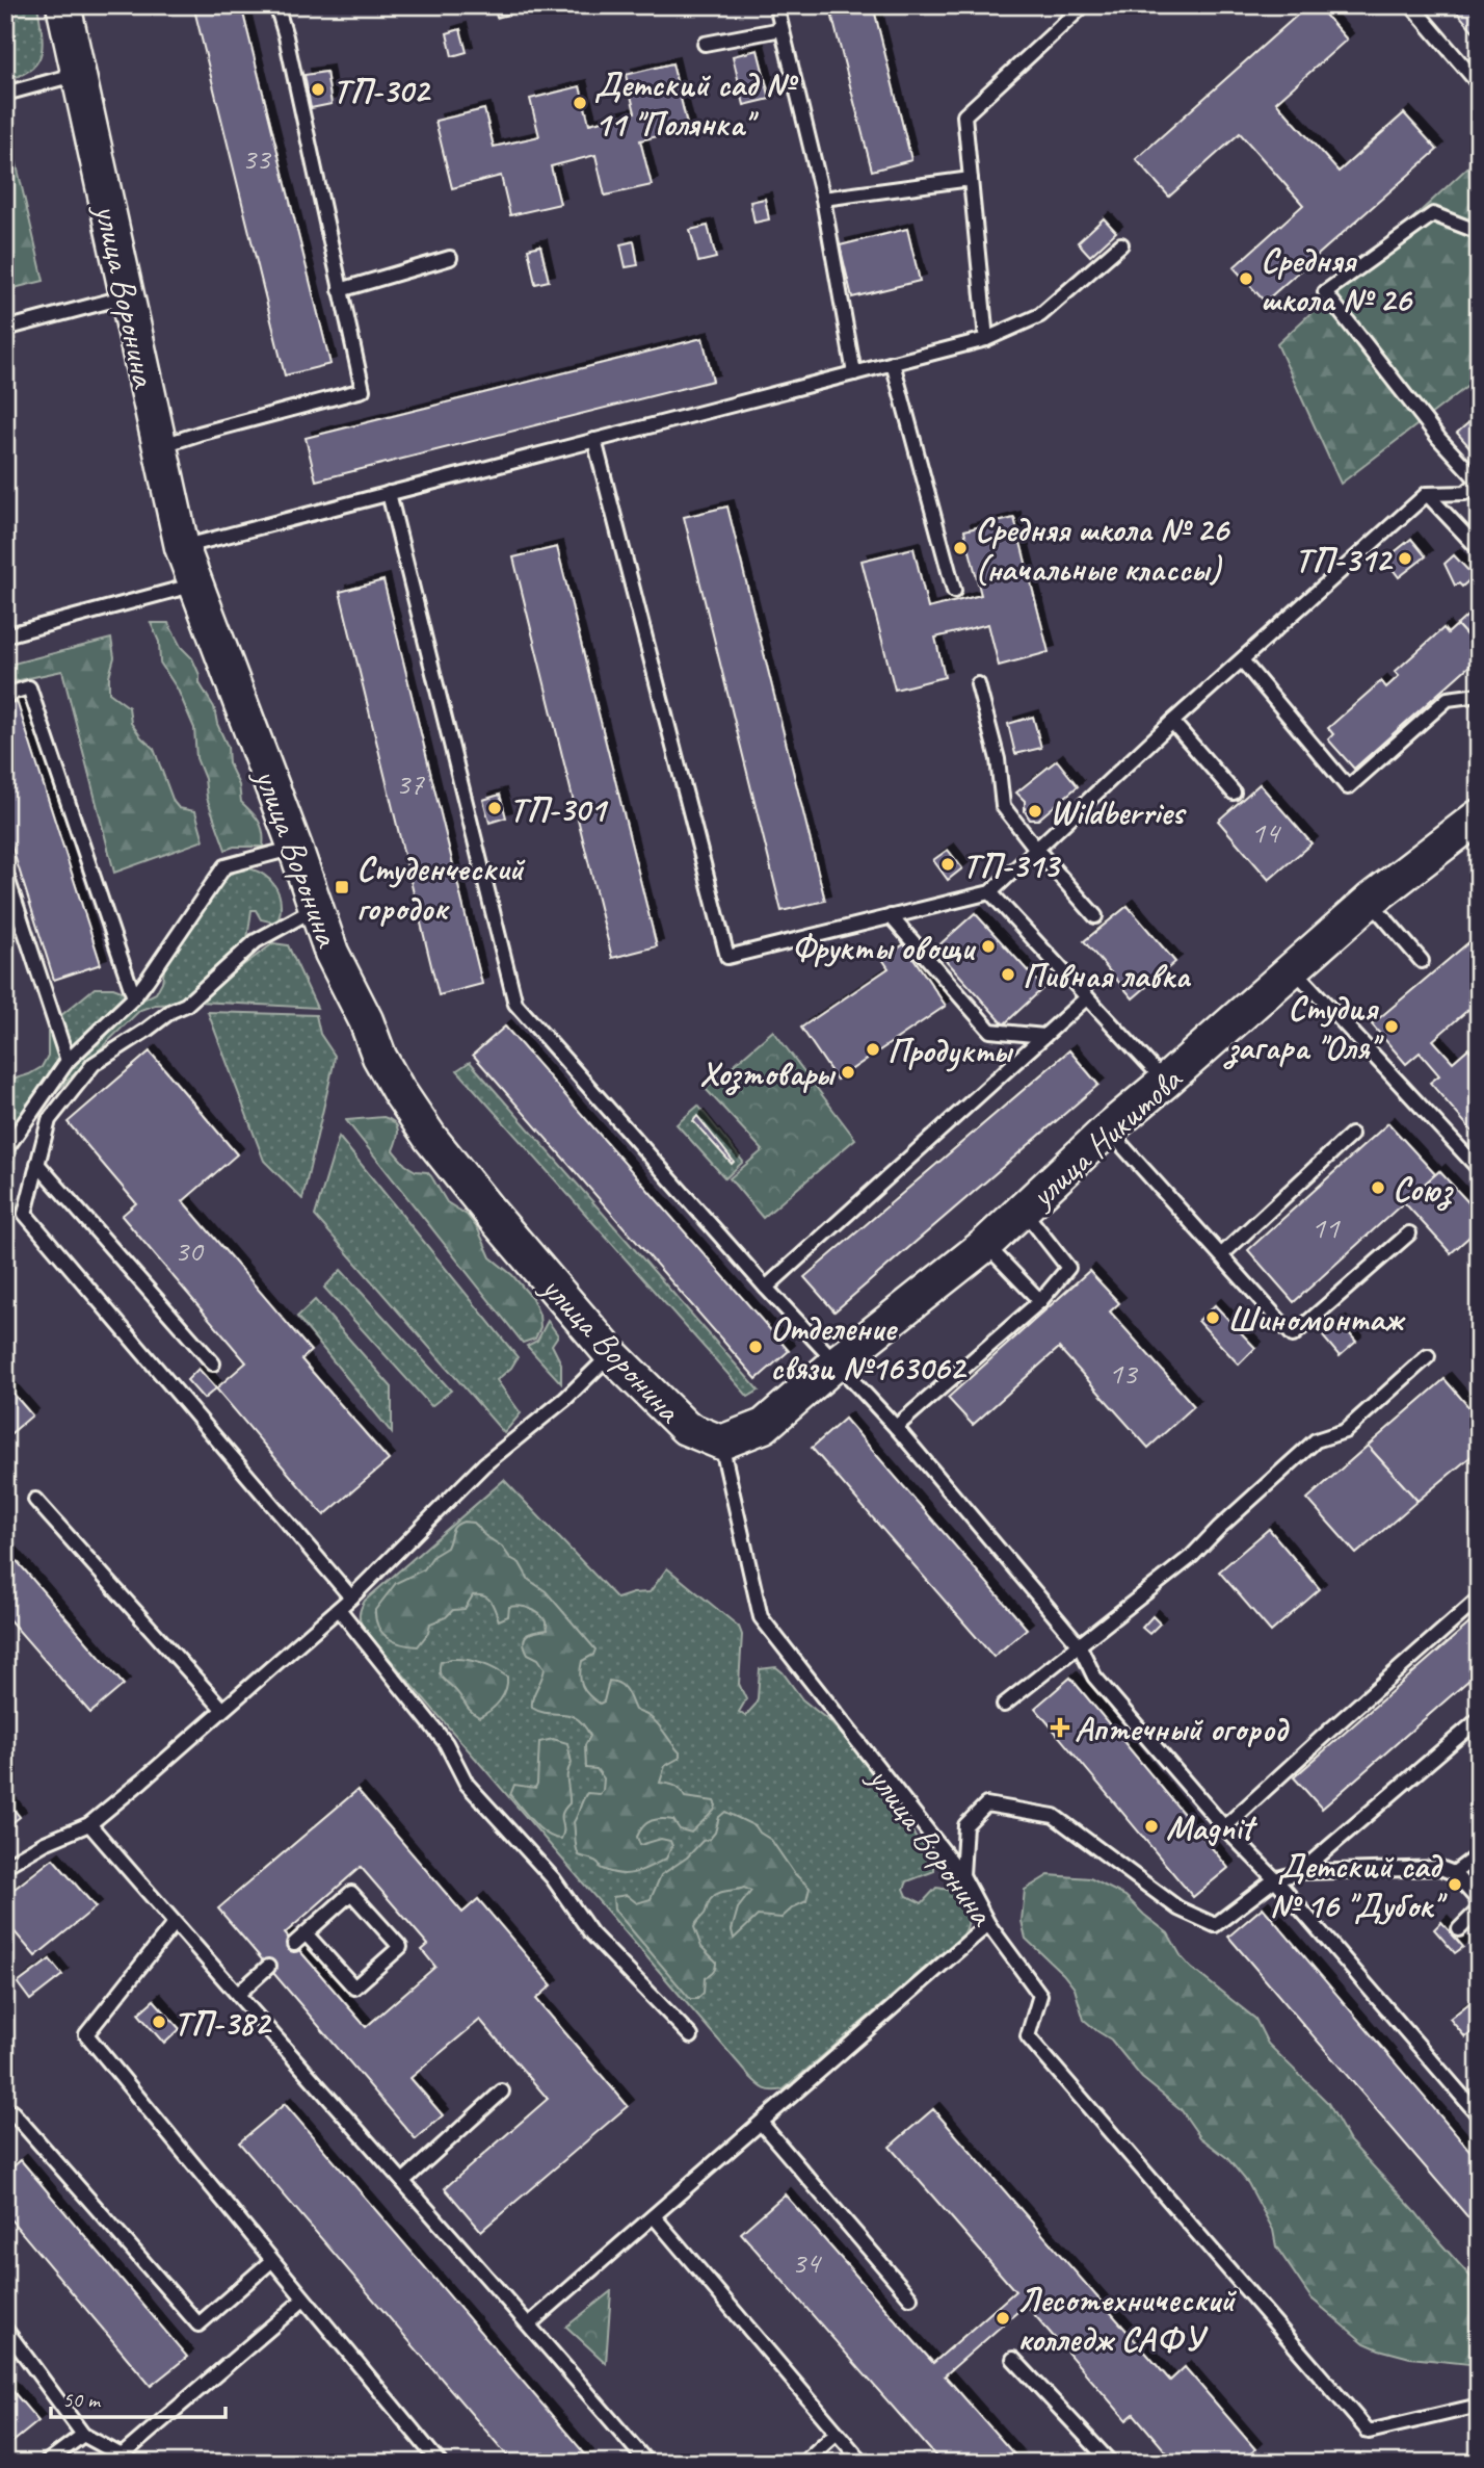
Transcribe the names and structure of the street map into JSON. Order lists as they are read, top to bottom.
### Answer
{
  "streets": {
    "street": ["улица Воронина", "улица Никитова"]
  },
  "crossings": [
    ["улица Воронина", "улица Никитова"]
  ],
  "places": {
    "other": [
      "ТП-302",
      "Детский сад № 11 \"Полянка\"",
      "Средняя школа № 26",
      "Средняя школа № 26 (начальные классы)",
      "ТП-312",
      "ТП-301",
      "Wildberries",
      "ТП-313",
      "Фрукты овощи",
      "Пивная лавка",
      "Студия загара \"Оля\"",
      "Продукты",
      "Хозтовары",
      "Союз",
      "Шиномонтаж",
      "Отделение связи №163062",
      "Magnit",
      "Детский сад № 16 \"Дубок\"",
      "ТП-382",
      "Лесотехнический колледж САФУ"
    ],
    "transit": ["Студенческий городок"],
    "health": ["Аптечный огород"]
  },
  "house_numbers": [
    "33",
    "37",
    "14",
    "11",
    "30",
    "13",
    "34"
  ],
  "scale_bar": "50 m"
}
